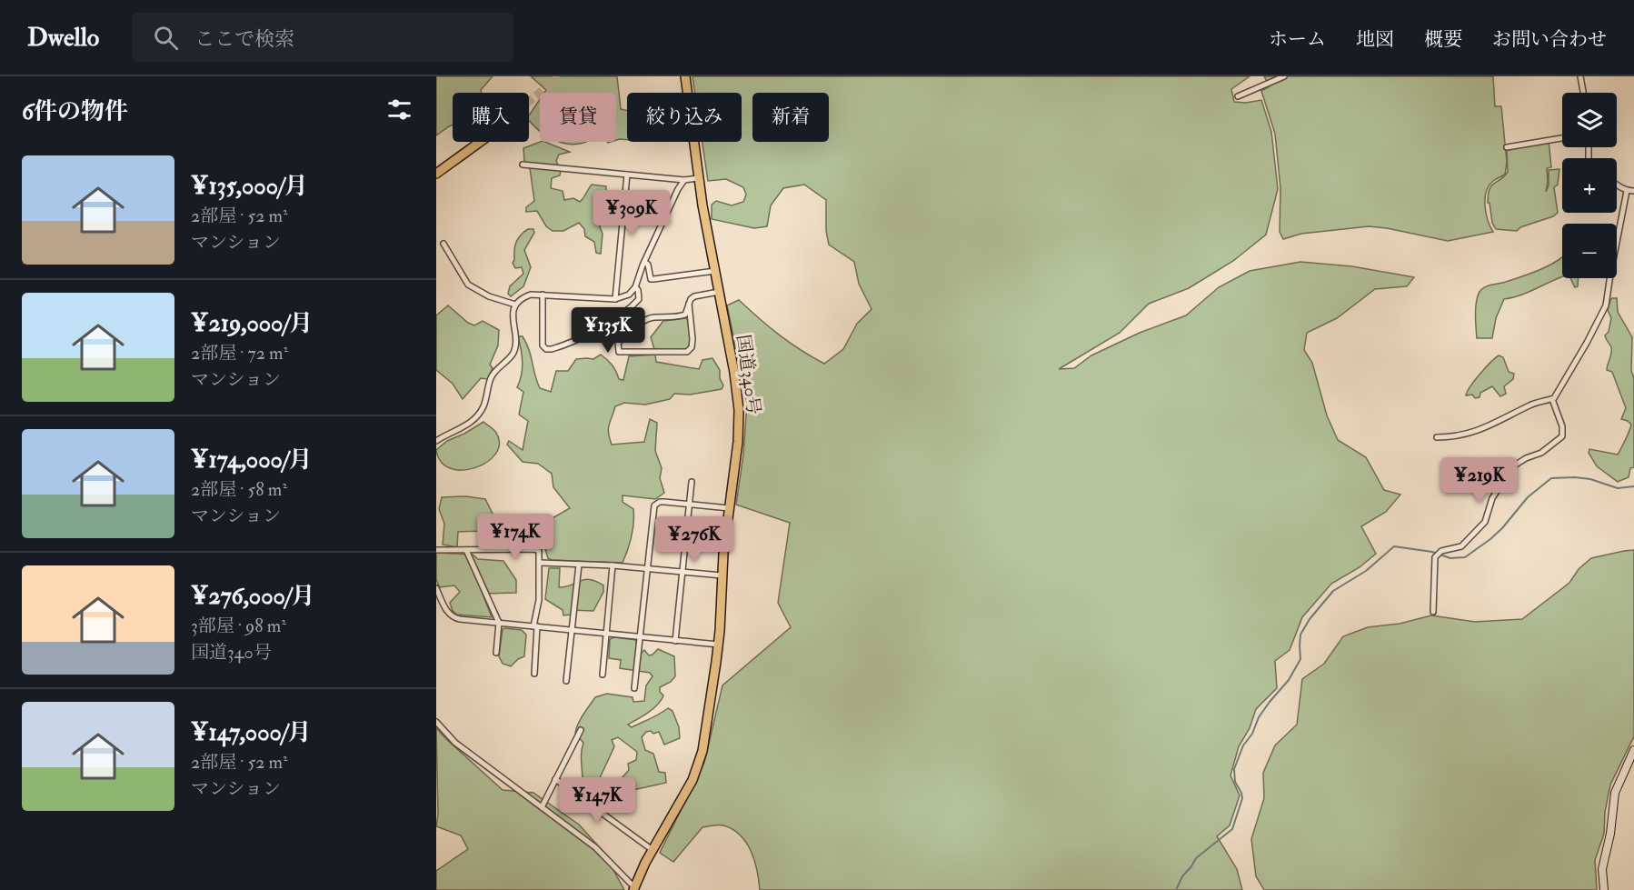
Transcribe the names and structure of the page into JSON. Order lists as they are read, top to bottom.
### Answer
{
  "streets": {
    "highway": ["国道340号"]
  },
  "page": {
    "header": "Dwello",
    "search": "ここで検索",
    "nav": [
      "ホーム",
      "地図",
      "概要",
      "お問い合わせ"
    ],
    "heading": "6件の物件",
    "map_buttons": ["+", "−"],
    "chip": [
      "購入",
      "賃貸",
      "絞り込み",
      "新着"
    ],
    "list": [
      {
        "name": "¥135,000/月",
        "note": "2部屋 · 52 m² · マンション"
      },
      {
        "name": "¥219,000/月",
        "note": "2部屋 · 72 m² · マンション"
      },
      {
        "name": "¥174,000/月",
        "note": "2部屋 · 58 m² · マンション"
      },
      {
        "name": "¥276,000/月",
        "note": "3部屋 · 98 m² · 国道340号"
      },
      {
        "name": "¥147,000/月",
        "note": "2部屋 · 52 m² · マンション"
      }
    ],
    "price": [
      "¥309K",
      "¥135K",
      "¥219K",
      "¥174K",
      "¥276K",
      "¥147K"
    ]
  }
}
